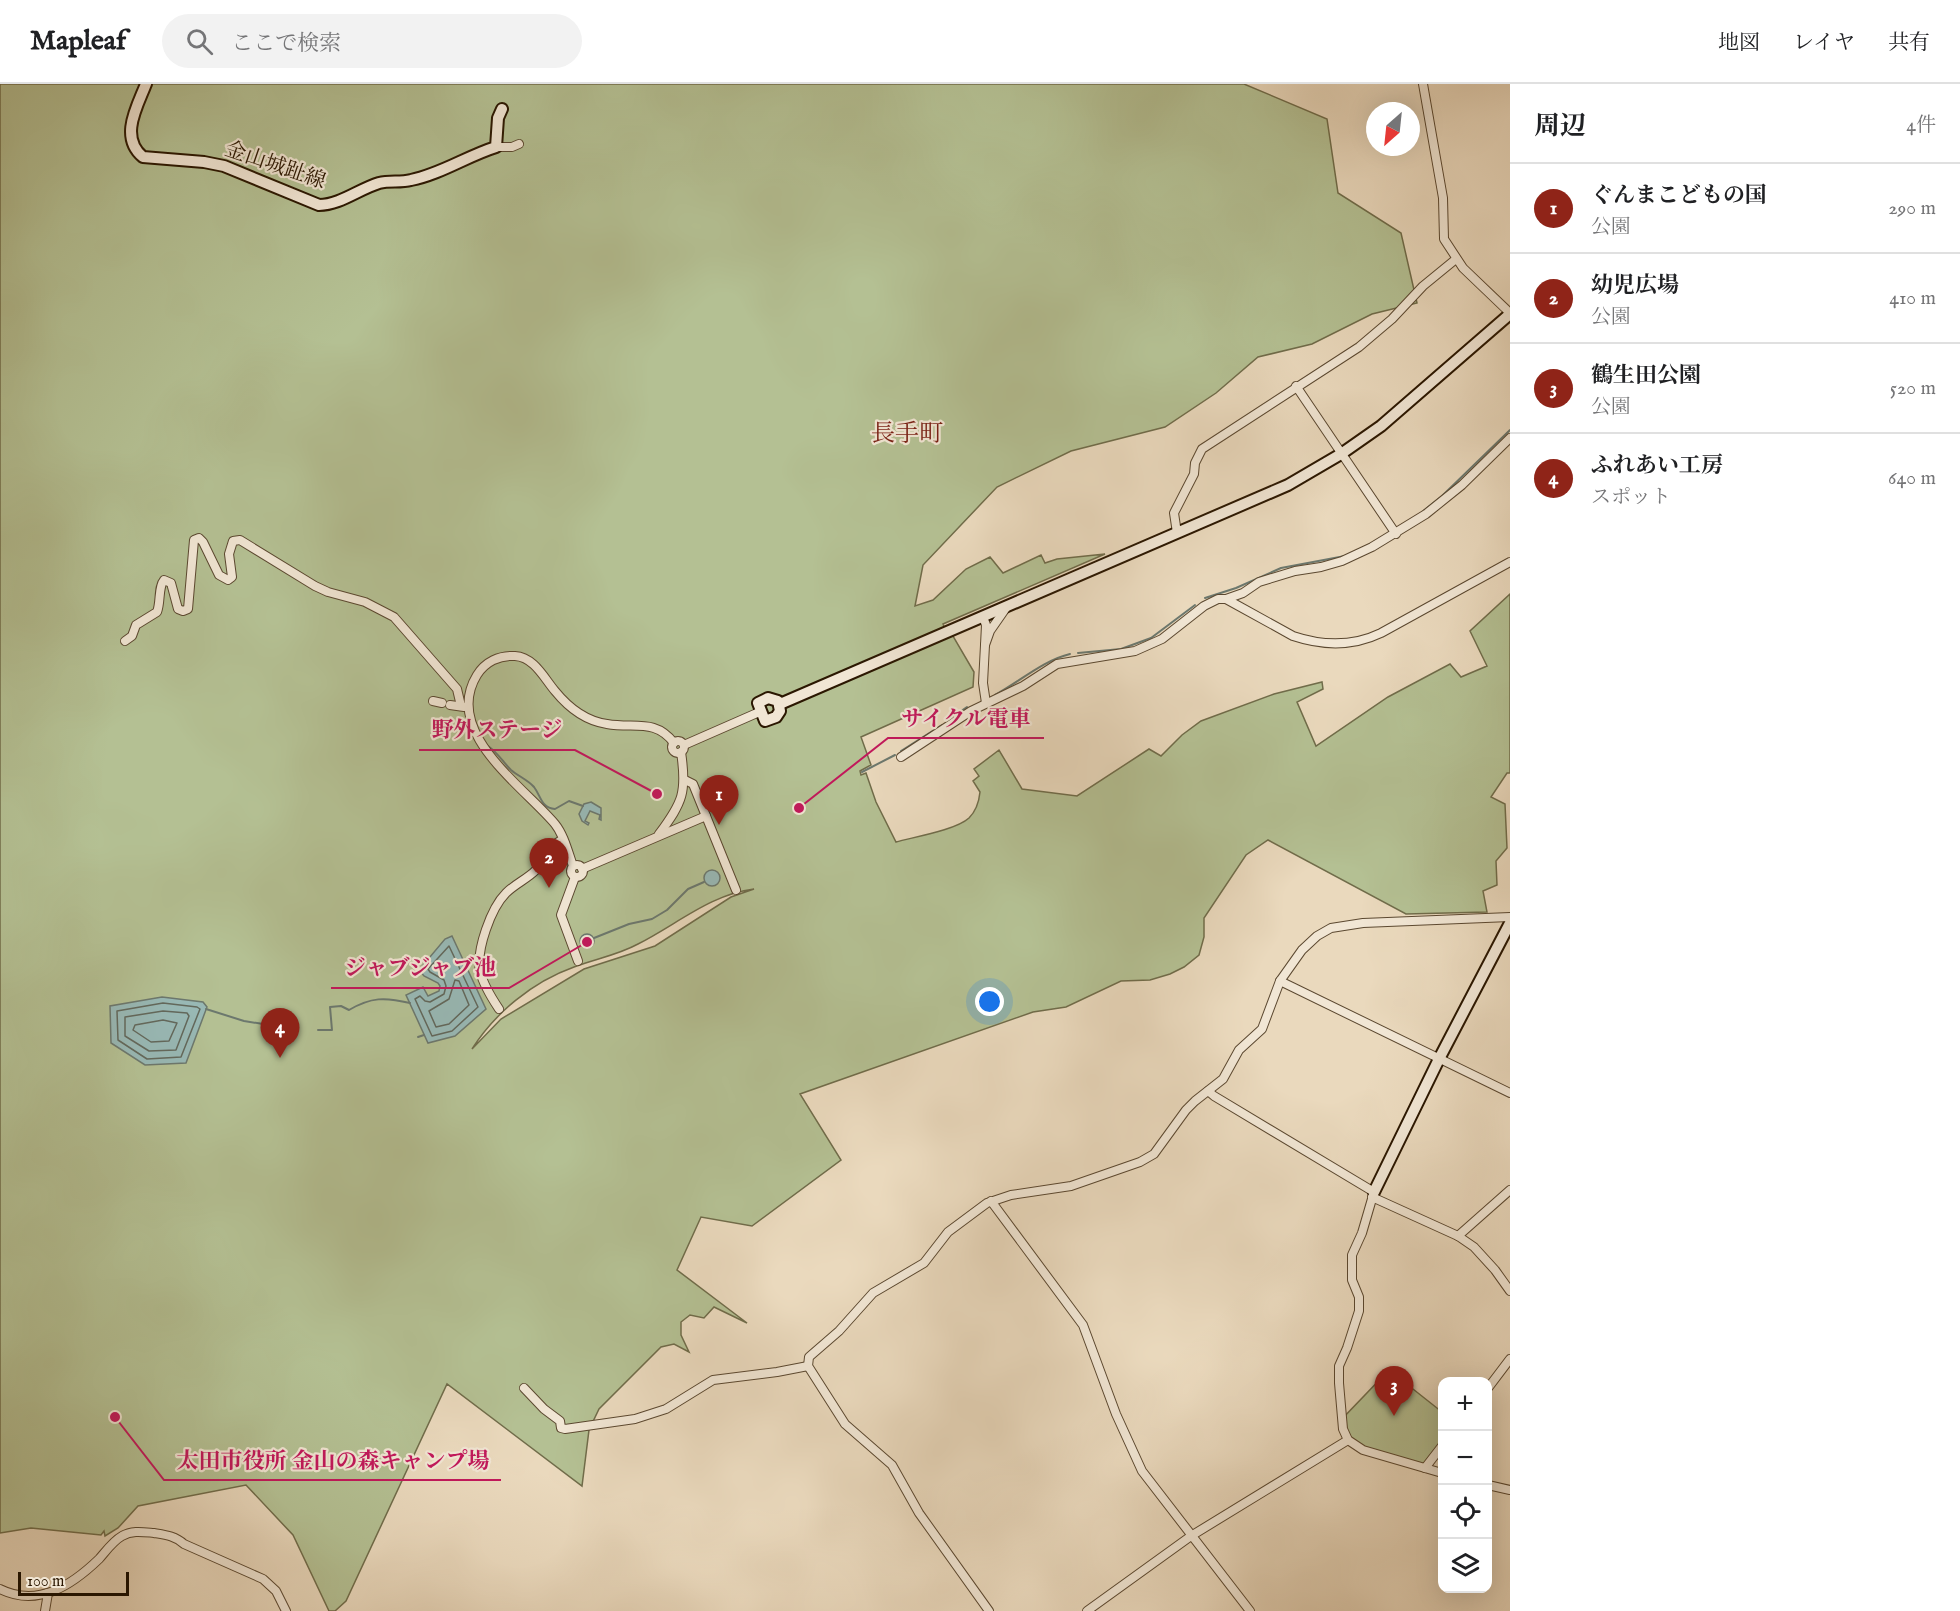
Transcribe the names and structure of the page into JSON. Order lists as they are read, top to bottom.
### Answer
{
  "streets": {
    "street": ["金山城趾線"]
  },
  "districts": ["長手町"],
  "places": [
    "野外ステージ",
    "サイクル電車",
    "ジャブジャブ池",
    "太田市役所 金山の森キャンプ場"
  ],
  "scale_bar": "100 m",
  "north": "bottom left",
  "page": {
    "header": "Mapleaf",
    "search": "ここで検索",
    "nav": ["地図", "レイヤ", "共有"],
    "heading": ["周辺", "4件"],
    "list": [
      {
        "mark": "1",
        "name": "ぐんまこどもの国",
        "note": "公園",
        "value": "290 m"
      },
      {
        "mark": "2",
        "name": "幼児広場",
        "note": "公園",
        "value": "410 m"
      },
      {
        "mark": "3",
        "name": "鶴生田公園",
        "note": "公園",
        "value": "520 m"
      },
      {
        "mark": "4",
        "name": "ふれあい工房",
        "note": "スポット",
        "value": "640 m"
      }
    ],
    "pins": [
      "1",
      "2",
      "4",
      "3"
    ],
    "map_buttons": ["+", "−"],
    "scale": "100 m"
  }
}
